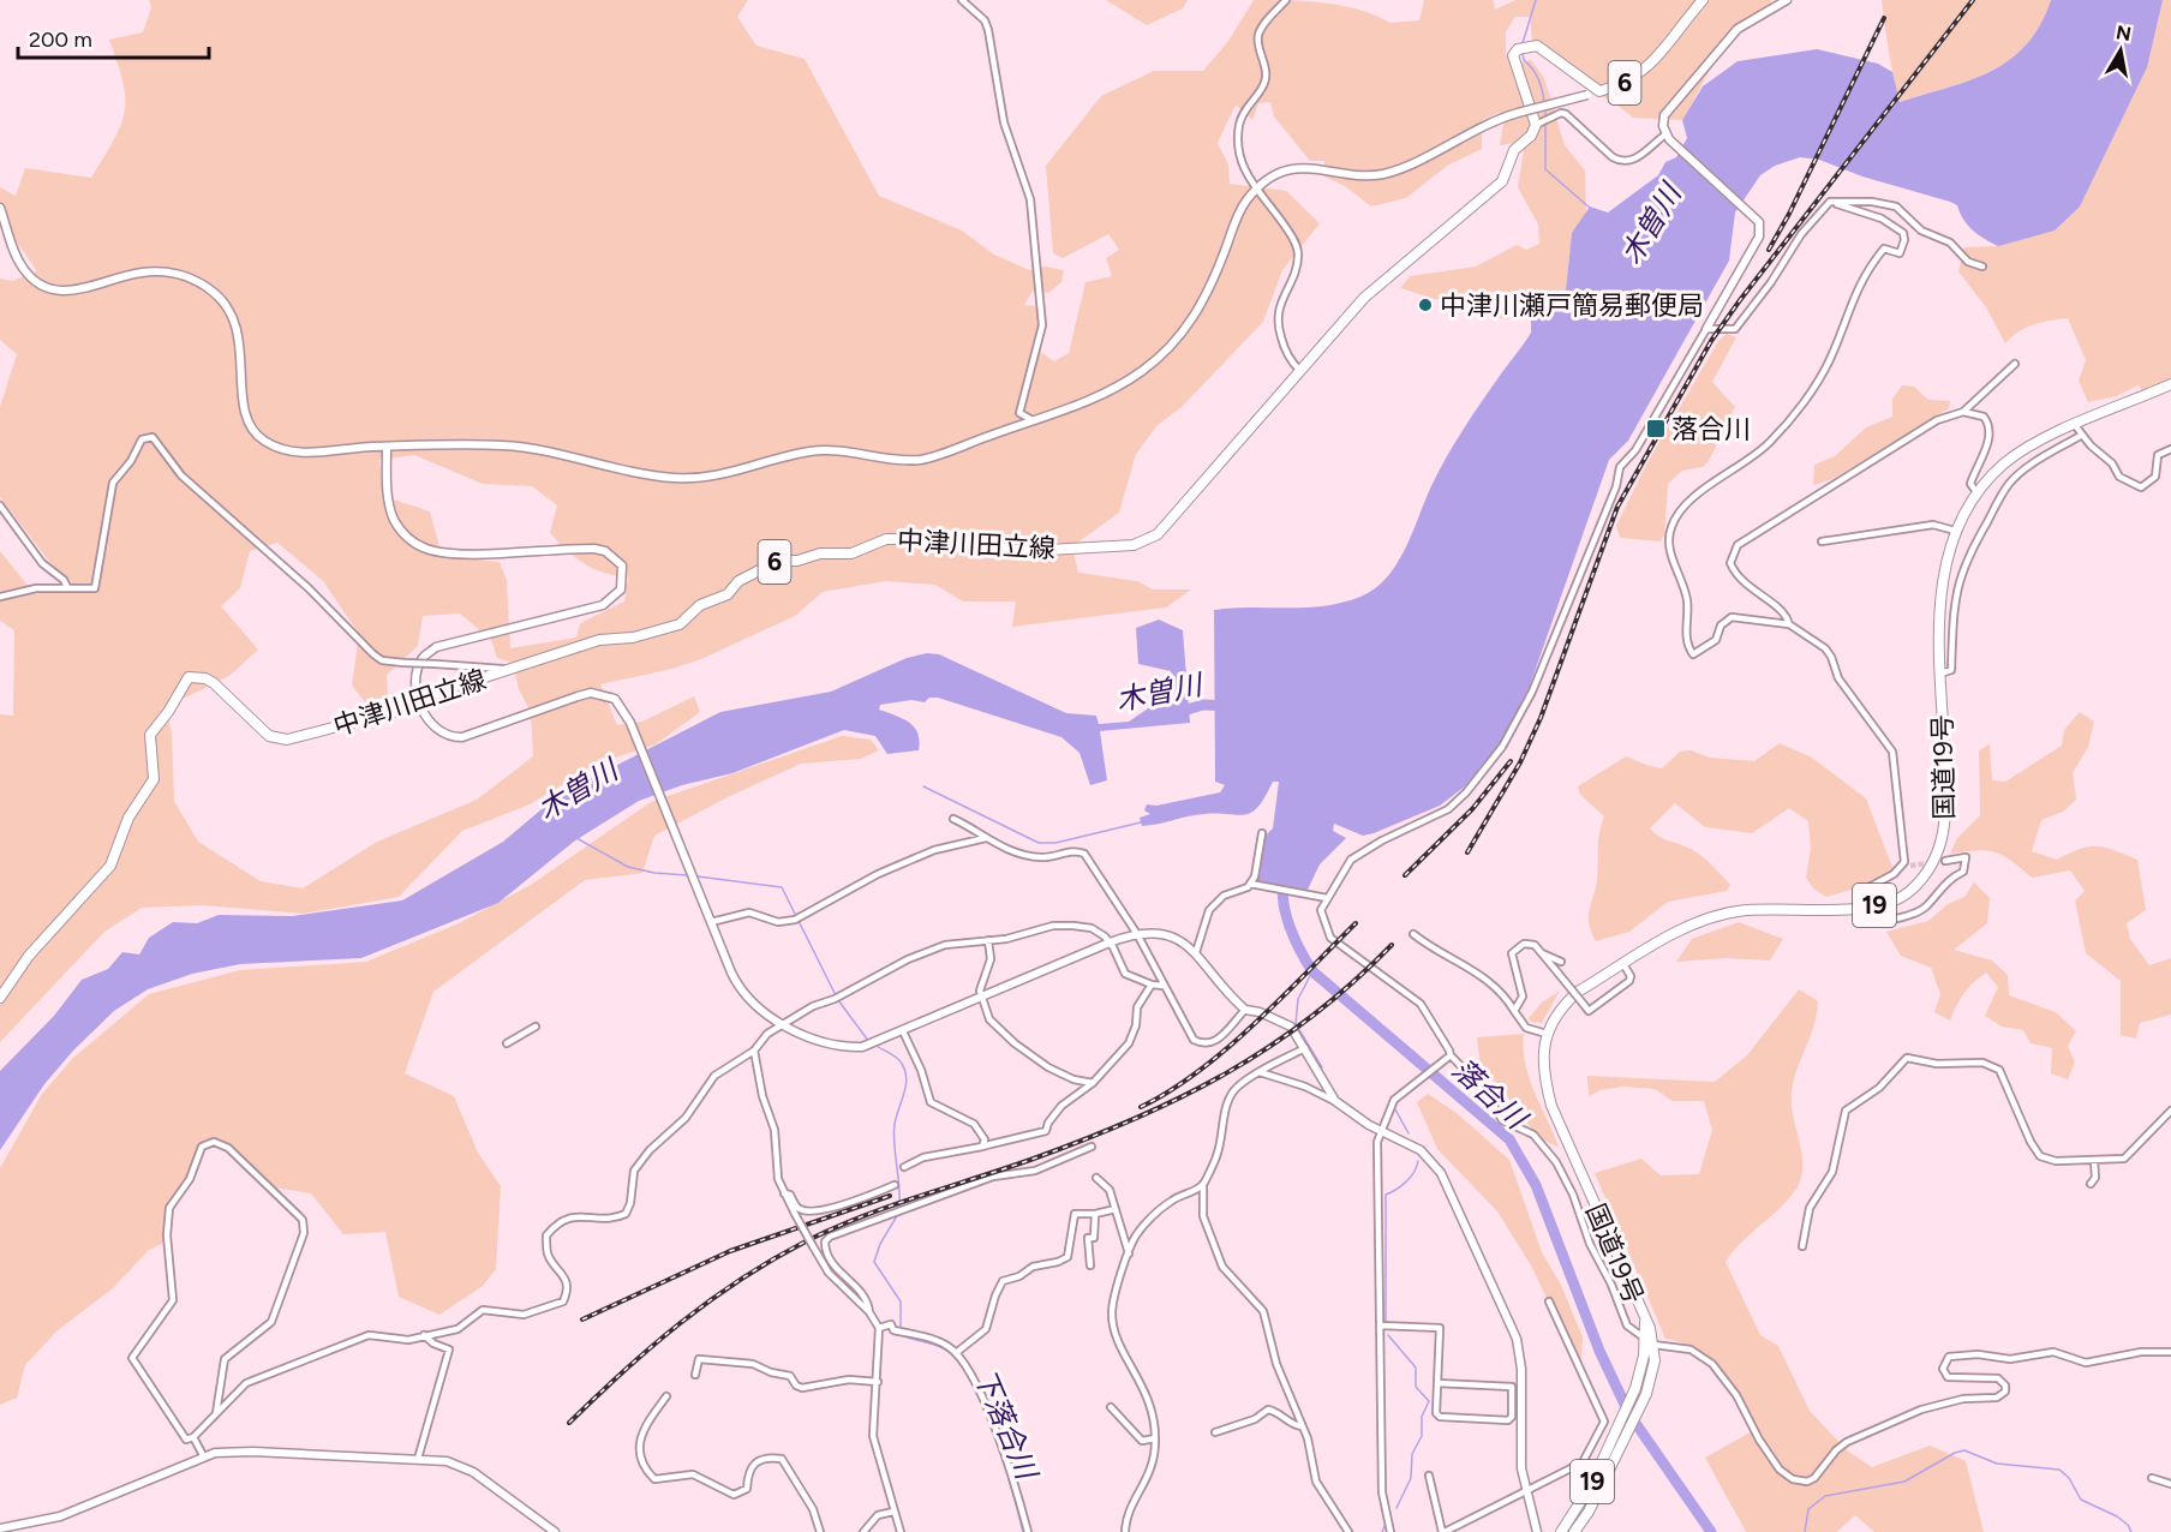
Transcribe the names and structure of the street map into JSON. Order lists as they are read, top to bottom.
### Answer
{
  "streets": {
    "main road": [
      "6",
      "中津川田立線",
      "国道19号",
      "19"
    ]
  },
  "crossings": [
    ["6", "中津川田立線"]
  ],
  "water": ["木曽川", "落合川", "下落合川"],
  "places": {
    "other": ["中津川瀬戸簡易郵便局"],
    "transit": ["落合川"]
  },
  "scale_bar": "200 m",
  "north": "top"
}
